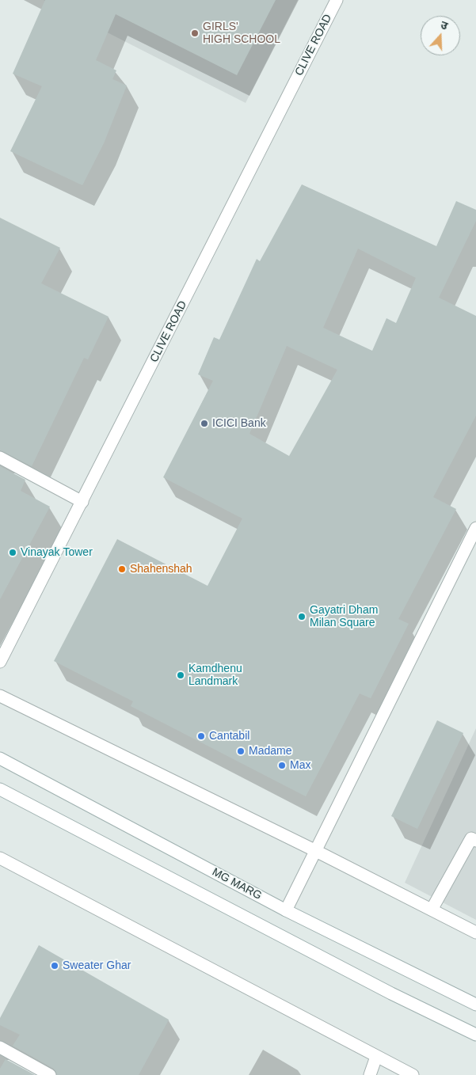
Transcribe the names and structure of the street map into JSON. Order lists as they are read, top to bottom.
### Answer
{
  "streets": {
    "street": ["CLIVE ROAD", "MG MARG"]
  },
  "places": [
    "GIRLS' HIGH SCHOOL",
    "ICICI Bank",
    "Vinayak Tower",
    "Shahenshah",
    "Gayatri Dham Milan Square",
    "Kamdhenu Landmark",
    "Cantabil",
    "Madame",
    "Max",
    "Sweater Ghar"
  ],
  "north": "top"
}
